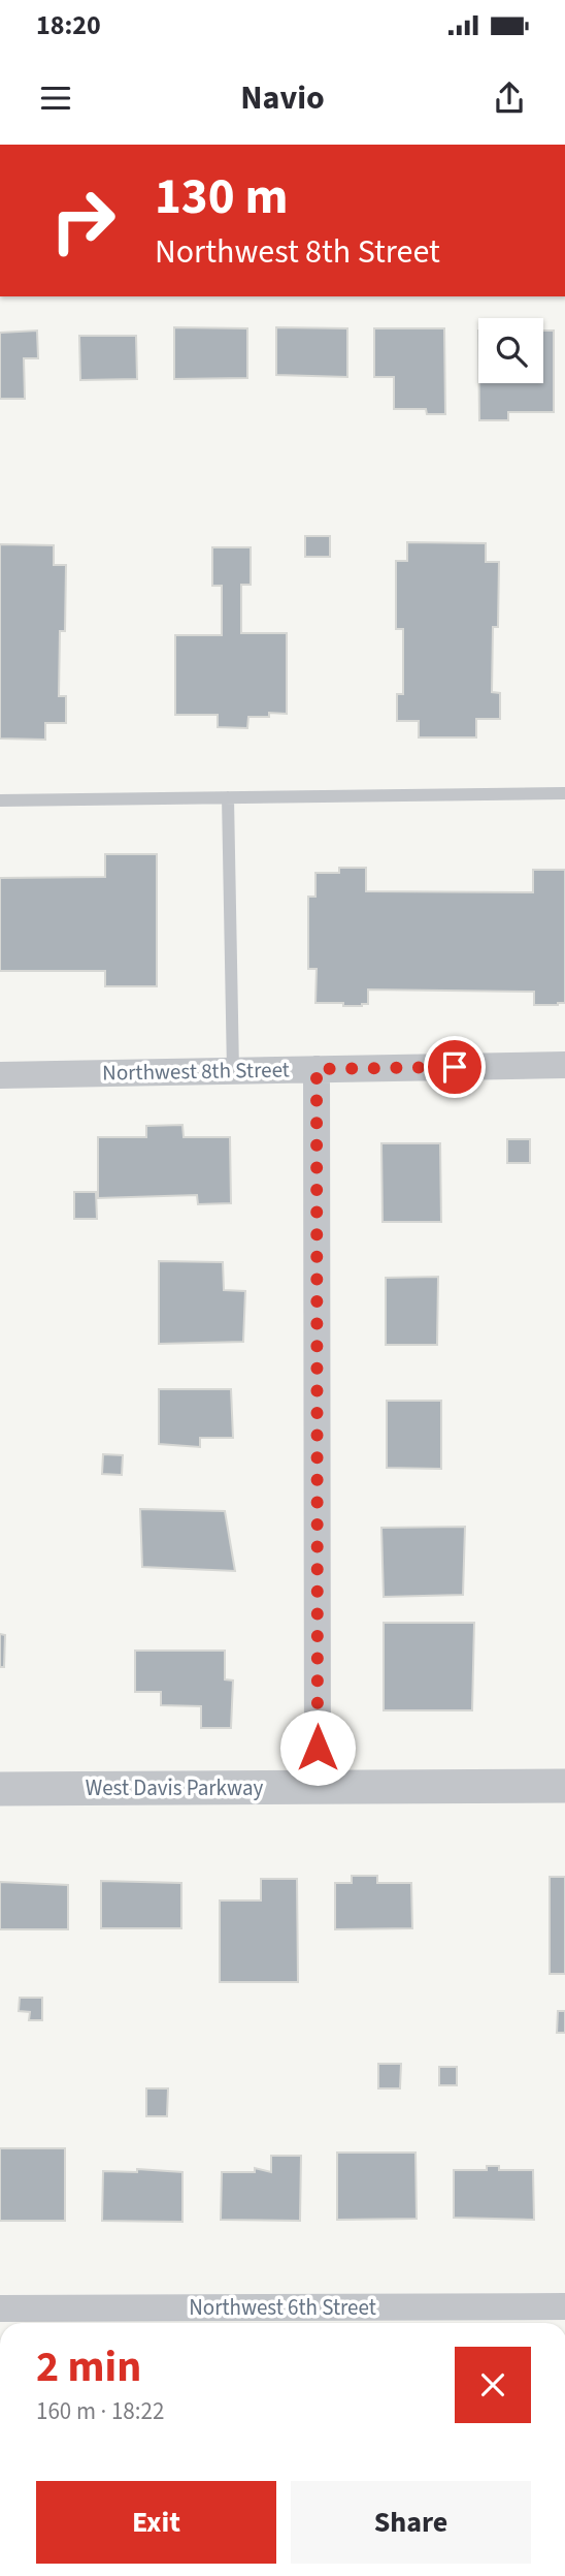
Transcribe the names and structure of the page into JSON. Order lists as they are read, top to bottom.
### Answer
{
  "streets": {
    "street": ["Northwest 8th Street", "West Davis Parkway", "Northwest 6th Street"]
  },
  "page": {
    "status": "18:20",
    "header": "Navio",
    "turn": ["130 m", "Northwest 8th Street"],
    "heading": ["2 min", "160 m · 18:22"],
    "buttons": ["Exit", "Share"]
  }
}
